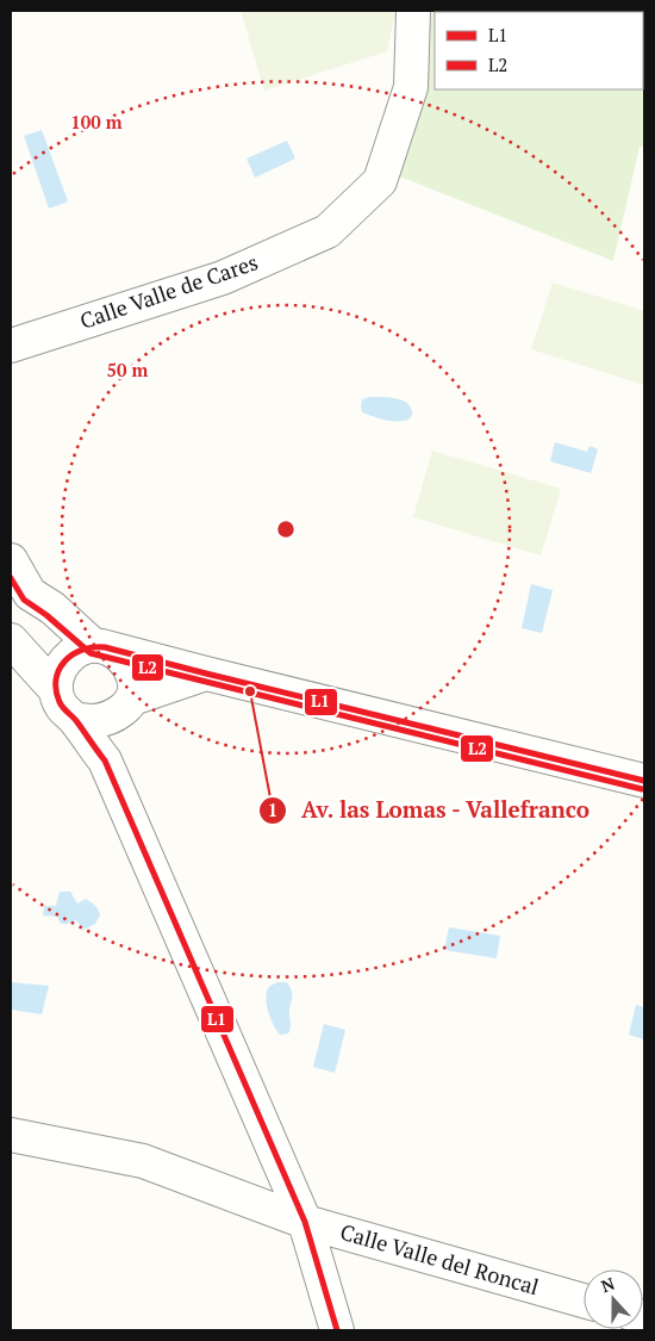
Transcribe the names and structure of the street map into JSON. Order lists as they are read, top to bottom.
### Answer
{
  "streets": {
    "street": ["Calle Valle de Cares", "Calle Valle del Roncal"]
  },
  "places": ["Av. las Lomas - Vallefranco"],
  "lines": ["transit line L2", "transit line L1"],
  "legend": ["L1", "L2"],
  "north": "top",
  "rings": ["100 m", "50 m"]
}
